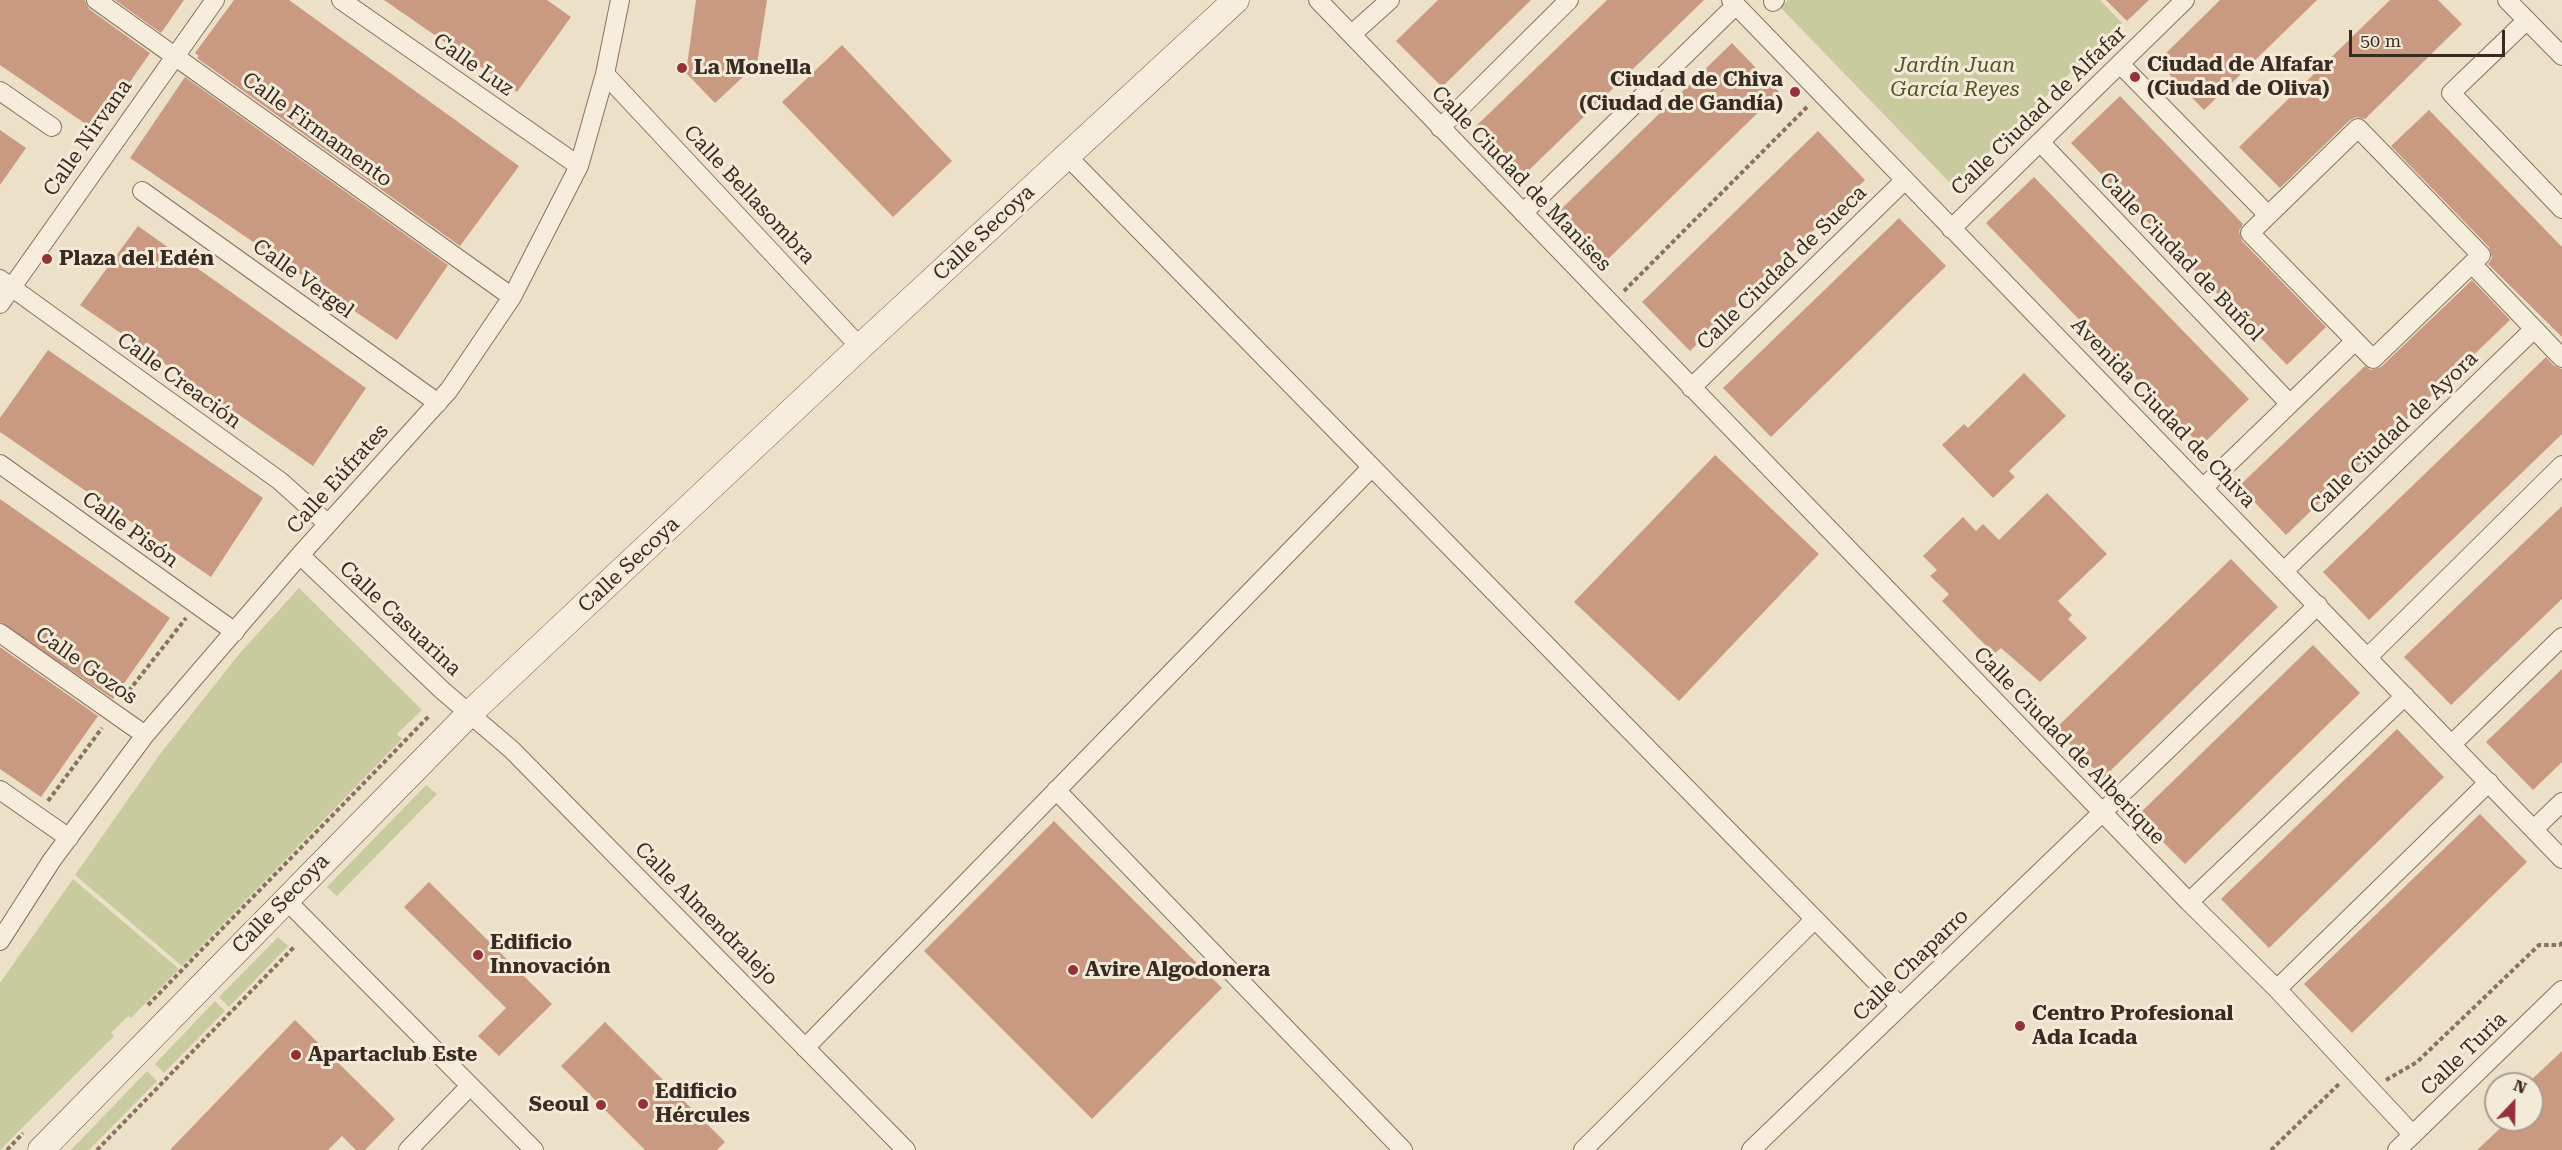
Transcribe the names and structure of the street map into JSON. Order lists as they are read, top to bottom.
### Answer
{
  "streets": {
    "main road": ["Calle Secoya"],
    "street": [
      "Calle Luz",
      "Calle Ciudad de Alfafar",
      "Calle Firmamento",
      "Calle Nirvana",
      "Calle Ciudad de Manises",
      "Calle Bellasombra",
      "Calle Ciudad de Buñol",
      "Calle Ciudad de Sueca",
      "Calle Vergel",
      "Calle Creación",
      "Avenida Ciudad de Chiva",
      "Calle Ciudad de Ayora",
      "Calle Eúfrates",
      "Calle Pisón",
      "Calle Casuarina",
      "Calle Gozos",
      "Calle Ciudad de Alberique",
      "Calle Almendralejo",
      "Calle Chaparro",
      "Calle Turia"
    ]
  },
  "crossings": [
    ["Calle Luz", "Calle Eúfrates"],
    ["Calle Ciudad de Alfafar", "Calle Ciudad de Buñol"],
    ["Calle Ciudad de Alfafar", "Avenida Ciudad de Chiva"],
    ["Calle Firmamento", "Calle Nirvana"],
    ["Calle Firmamento", "Calle Eúfrates"],
    ["Calle Nirvana", "Calle Creación"],
    ["Calle Ciudad de Manises", "Calle Ciudad de Sueca"],
    ["Calle Ciudad de Manises", "Calle Ciudad de Alberique"],
    ["Calle Bellasombra", "Calle Secoya"],
    ["Calle Bellasombra", "Calle Eúfrates"],
    ["Calle Secoya", "Calle Casuarina"],
    ["Calle Secoya", "Calle Almendralejo"],
    ["Calle Ciudad de Sueca", "Avenida Ciudad de Chiva"],
    ["Calle Ciudad de Sueca", "Calle Ciudad de Alberique"],
    ["Calle Vergel", "Calle Eúfrates"],
    ["Calle Creación", "Calle Eúfrates"],
    ["Avenida Ciudad de Chiva", "Calle Ciudad de Ayora"],
    ["Avenida Ciudad de Chiva", "Calle Chaparro"],
    ["Calle Eúfrates", "Calle Pisón"],
    ["Calle Eúfrates", "Calle Casuarina"],
    ["Calle Eúfrates", "Calle Gozos"],
    ["Calle Casuarina", "Calle Almendralejo"],
    ["Calle Ciudad de Alberique", "Calle Chaparro"],
    ["Calle Ciudad de Alberique", "Calle Turia"]
  ],
  "parks": ["Jardín Juan García Reyes"],
  "places": [
    "La Monella",
    "Ciudad de Alfafar (Ciudad de Oliva)",
    "Ciudad de Chiva (Ciudad de Gandía)",
    "Plaza del Edén",
    "Edificio Innovación",
    "Avire Algodonera",
    "Centro Profesional Ada Icada",
    "Apartaclub Este",
    "Edificio Hércules",
    "Seoul"
  ],
  "scale_bar": "50 m",
  "north": "top"
}
